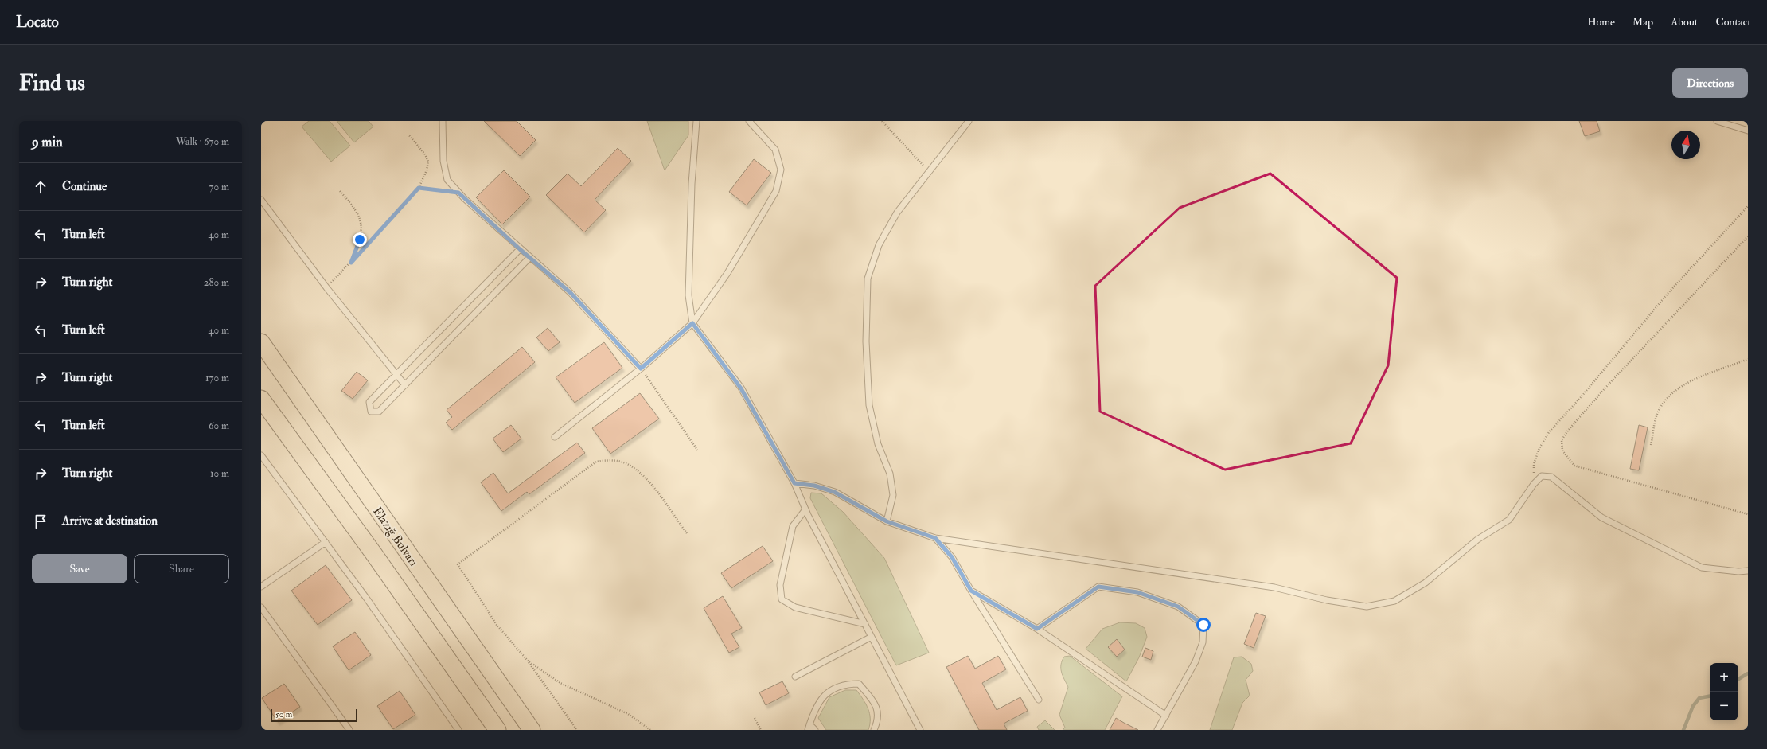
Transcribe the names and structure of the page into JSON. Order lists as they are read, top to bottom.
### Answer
{
  "streets": {
    "main road": ["Elazığ Bulvarı"]
  },
  "scale_bar": "50 m",
  "north": "top",
  "page": {
    "header": "Locato",
    "nav": [
      "Home",
      "Map",
      "About",
      "Contact"
    ],
    "buttons": [
      "Directions",
      ["Save", "Share"]
    ],
    "title": "Find us",
    "heading": ["9 min", "Walk · 670 m"],
    "list": [
      ["Continue", "70 m"],
      ["Turn left", "40 m"],
      ["Turn right", "280 m"],
      ["Turn left", "40 m"],
      ["Turn right", "170 m"],
      ["Turn left", "60 m"],
      ["Turn right", "10 m"],
      "Arrive at destination"
    ],
    "map_buttons": ["+", "−"],
    "scale": "50 m"
  }
}
